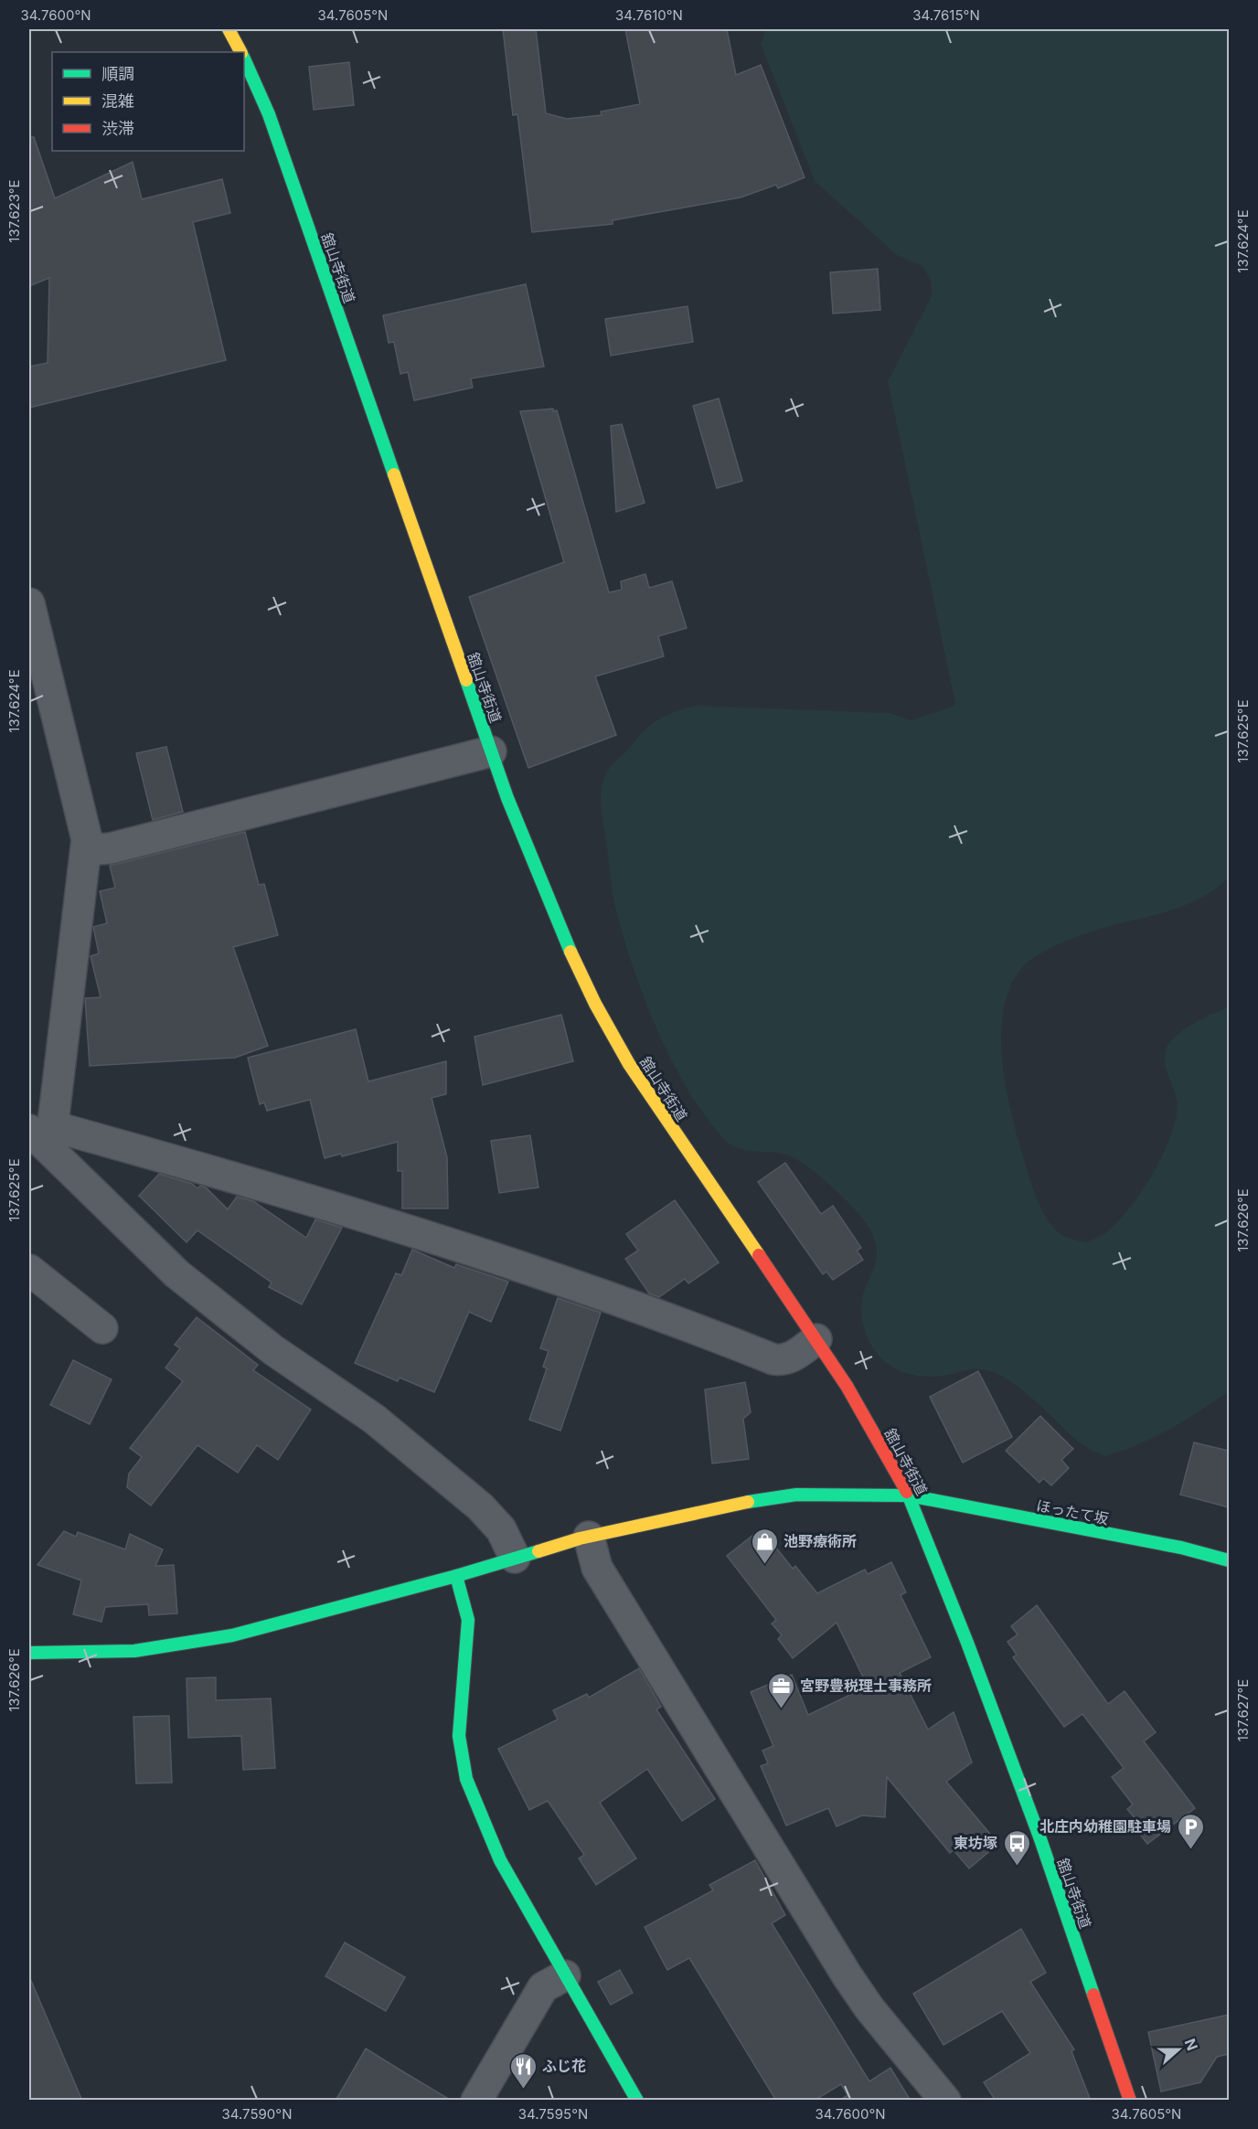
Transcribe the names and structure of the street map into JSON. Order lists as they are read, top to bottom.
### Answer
{
  "streets": {
    "main road": ["舘山寺街道", "ほったて坂"]
  },
  "crossings": [
    ["舘山寺街道", "ほったて坂"]
  ],
  "places": {
    "shop": ["池野療術所"],
    "office": ["宮野豊税理士事務所"],
    "parking": ["北庄内幼稚園駐車場"],
    "bus stop": ["東坊塚"],
    "restaurant": ["ふじ花"]
  },
  "legend": ["順調", "混雑", "渋滞"],
  "north": "right",
  "coordinates": [
    "34.7600°N",
    "34.7605°N",
    "34.7610°N",
    "34.7615°N",
    "137.623°E",
    "137.624°E",
    "137.625°E",
    "137.626°E",
    "137.627°E",
    "34.7590°N",
    "34.7595°N"
  ]
}
